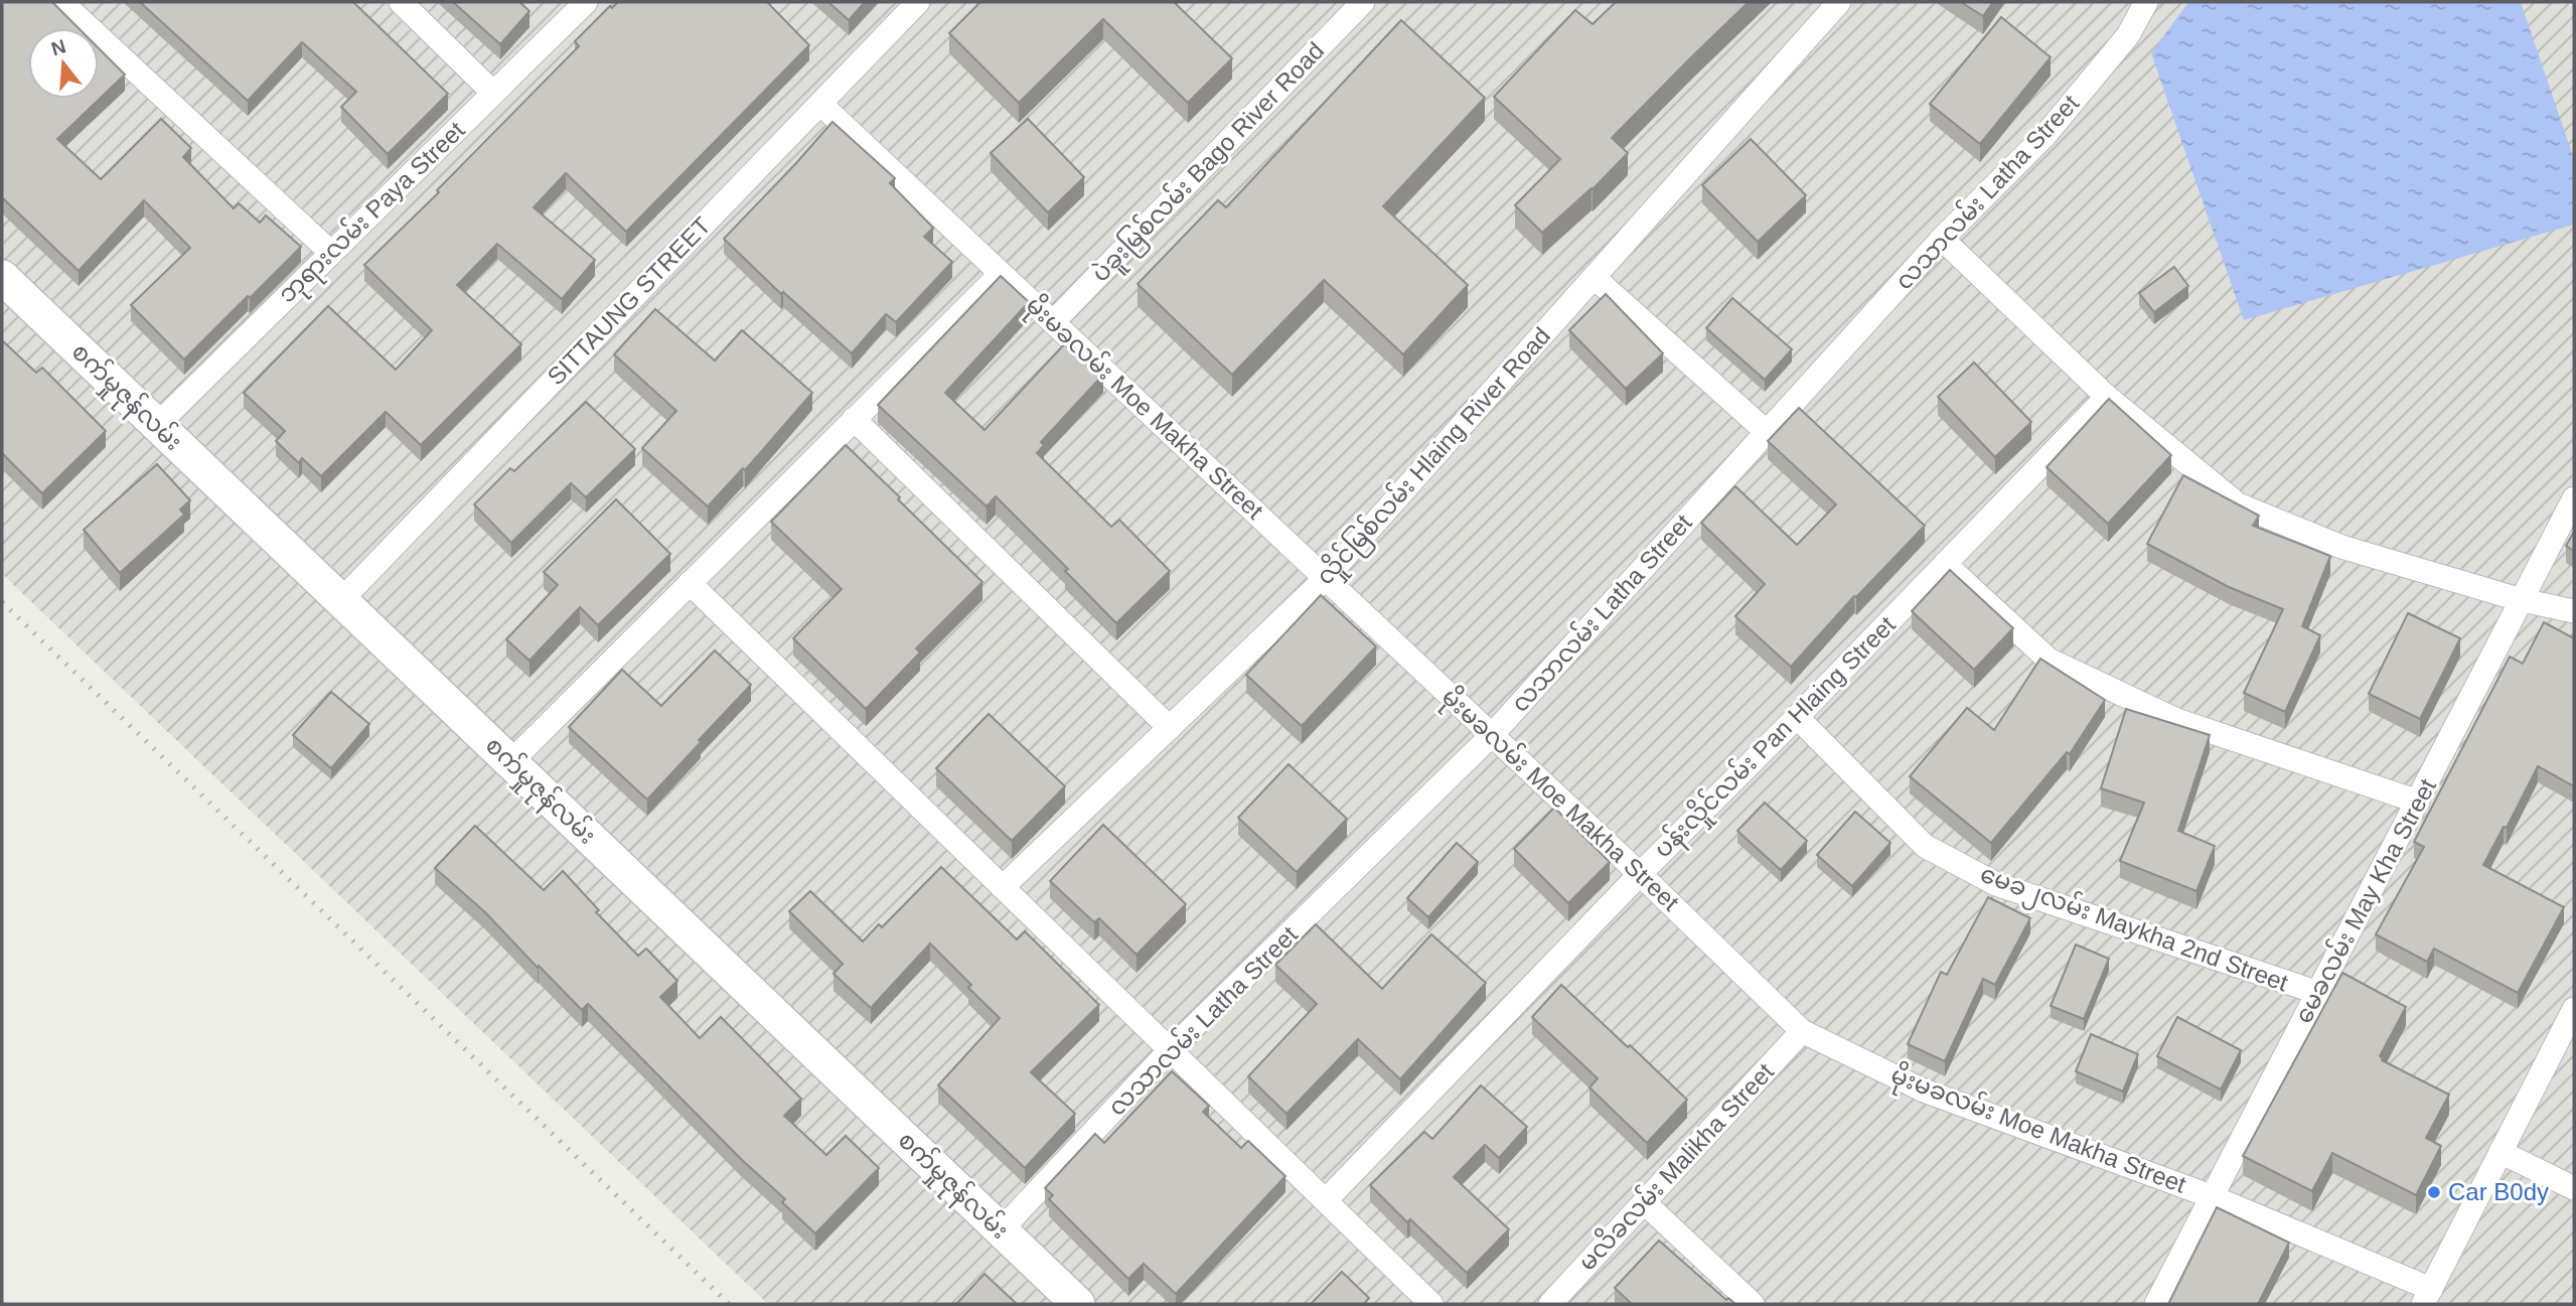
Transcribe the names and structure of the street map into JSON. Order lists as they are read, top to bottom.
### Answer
{
  "streets": {
    "street": [
      "ပဲခူးမြစ်လမ်း Bago River Road",
      "လသာလမ်း Latha Street",
      "ဘုရားလမ်း Paya Street",
      "SITTAUNG STREET",
      "စက်မှုဇုန်လမ်း",
      "မိုးမခလမ်း Moe Makha Street",
      "လှိုင်မြစ်လမ်း Hlaing River Road",
      "ပန်းလှိုင်လမ်း Pan Hlaing Street",
      "မေခလမ်း May Kha Street",
      "မေခ၂လမ်း Maykha 2nd Street",
      "မလိခလမ်း Malikha Street"
    ]
  },
  "crossings": [
    ["ပဲခူးမြစ်လမ်း Bago River Road", "မိုးမခလမ်း Moe Makha Street"],
    ["လသာလမ်း Latha Street", "စက်မှုဇုန်လမ်း"],
    ["လသာလမ်း Latha Street", "မိုးမခလမ်း Moe Makha Street"],
    ["ဘုရားလမ်း Paya Street", "စက်မှုဇုန်လမ်း"],
    ["SITTAUNG STREET", "စက်မှုဇုန်လမ်း"],
    ["SITTAUNG STREET", "မိုးမခလမ်း Moe Makha Street"],
    ["မိုးမခလမ်း Moe Makha Street", "လှိုင်မြစ်လမ်း Hlaing River Road"],
    ["မိုးမခလမ်း Moe Makha Street", "ပန်းလှိုင်လမ်း Pan Hlaing Street"],
    ["မိုးမခလမ်း Moe Makha Street", "မေခလမ်း May Kha Street"],
    ["မိုးမခလမ်း Moe Makha Street", "မလိခလမ်း Malikha Street"],
    ["ပန်းလှိုင်လမ်း Pan Hlaing Street", "မေခ၂လမ်း Maykha 2nd Street"],
    ["မေခလမ်း May Kha Street", "မေခ၂လမ်း Maykha 2nd Street"]
  ],
  "places": ["Car B0dy"],
  "north": "top"
}
